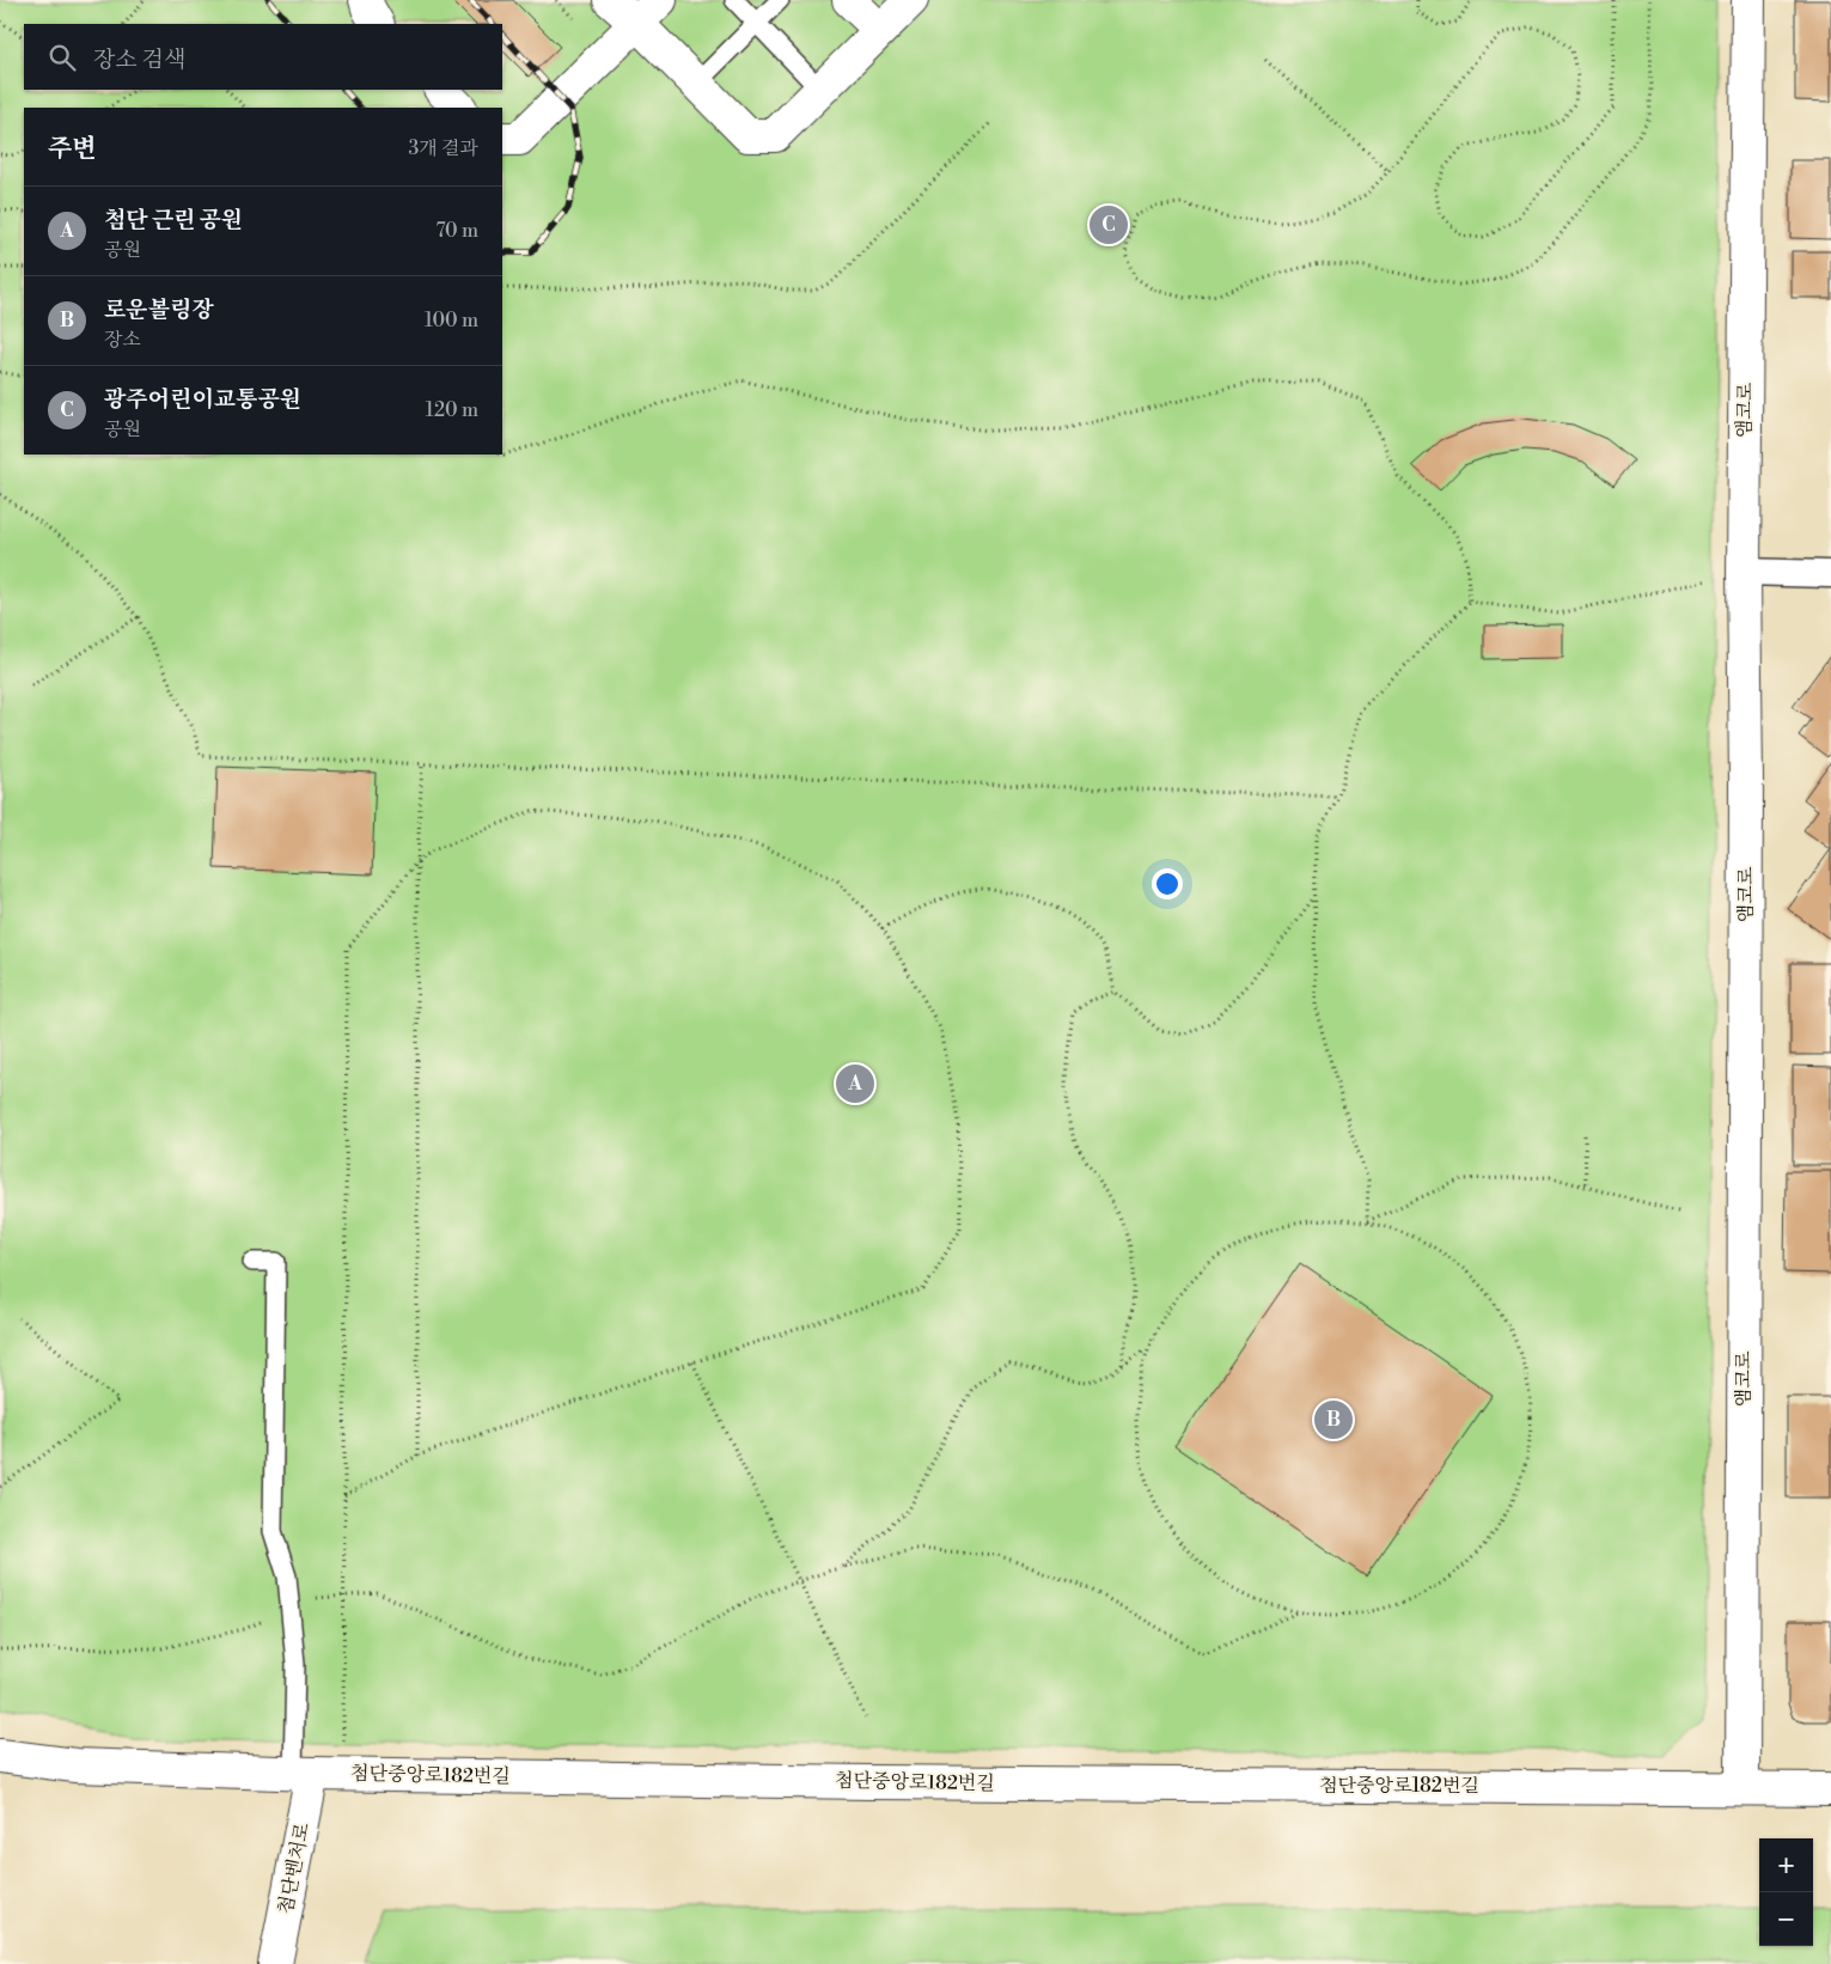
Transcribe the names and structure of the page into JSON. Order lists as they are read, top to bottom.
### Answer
{
  "streets": {
    "street": ["앰코로", "첨단중앙로182번길", "첨단벤처로"]
  },
  "crossings": [
    ["앰코로", "첨단중앙로182번길"],
    ["첨단중앙로182번길", "첨단벤처로"]
  ],
  "page": {
    "search": "장소 검색",
    "heading": ["주변", "3개 결과"],
    "list": [
      {
        "mark": "A",
        "name": "첨단 근린 공원",
        "note": "공원",
        "value": "70 m"
      },
      {
        "mark": "B",
        "name": "로운볼링장",
        "note": "장소",
        "value": "100 m"
      },
      {
        "mark": "C",
        "name": "광주어린이교통공원",
        "note": "공원",
        "value": "120 m"
      }
    ],
    "pins": ["C", "A", "B"],
    "map_buttons": ["+", "−"]
  }
}
